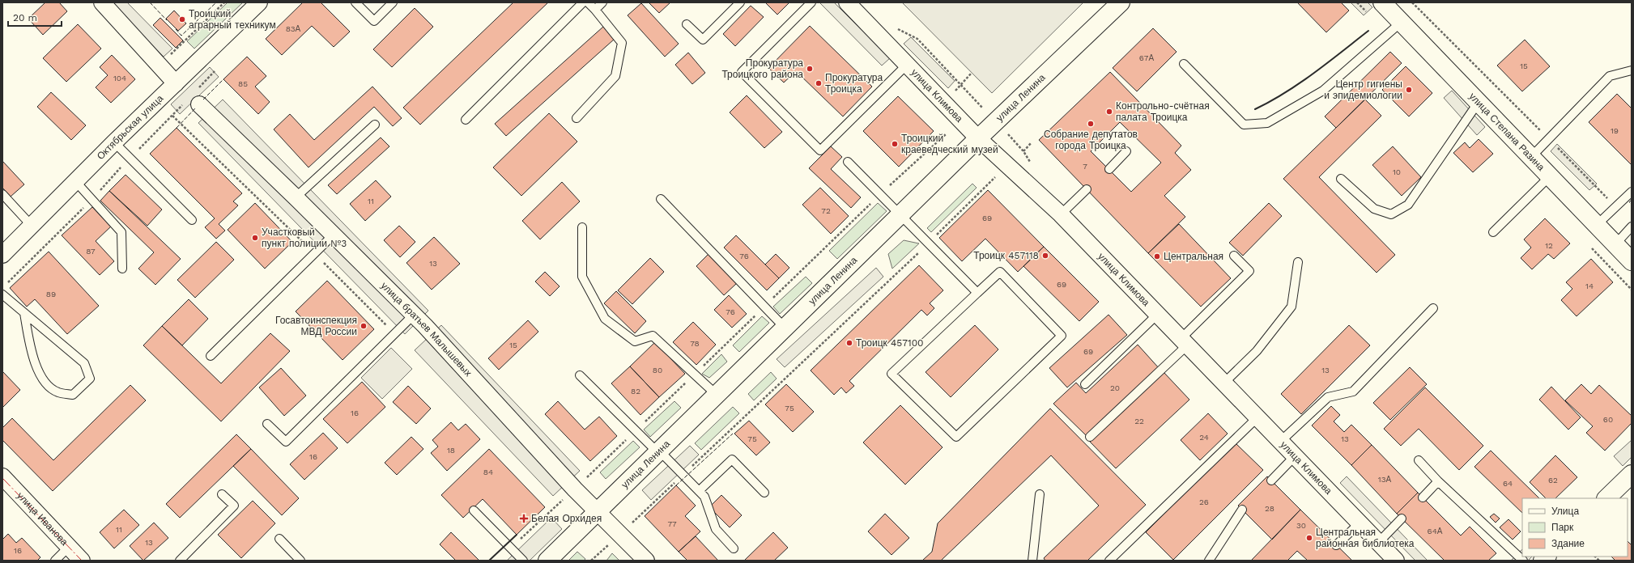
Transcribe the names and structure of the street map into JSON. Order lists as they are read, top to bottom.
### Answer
{
  "streets": {
    "street": [
      "улица Климова",
      "улица Ленина",
      "Октябрьская улица",
      "улица Степана Разина",
      "улица братьев Малышевых",
      "улица Иванова"
    ]
  },
  "crossings": [
    ["улица Климова", "улица Ленина"],
    ["улица Ленина", "улица братьев Малышевых"]
  ],
  "places": {
    "other": [
      "Троицкий аграрный техникум",
      "Прокуратура Троицкого района",
      "Прокуратура Троицка",
      "Центр гигиены и эпидемиологии",
      "Контрольно-счётная палата Троицка",
      "Собрание депутатов города Троицка",
      "Троицкий краеведческий музей",
      "Участковый пункт полиции №3",
      "Троицк 457118",
      "Центральная",
      "Госавтоинспекция МВД России",
      "Троицк 457100",
      "Центральная районная библиотека"
    ],
    "health": ["Белая Орхидея"]
  },
  "house_numbers": [
    "83А",
    "67А",
    "15",
    "104",
    "85",
    "19",
    "7",
    "10",
    "11",
    "72",
    "69",
    "12",
    "87",
    "76",
    "13",
    "69",
    "14",
    "89",
    "76",
    "78",
    "15",
    "69",
    "80",
    "13",
    "20",
    "82",
    "75",
    "16",
    "60",
    "22",
    "24",
    "75",
    "13",
    "18",
    "16",
    "84",
    "13А",
    "62",
    "64",
    "26",
    "28",
    "77",
    "30",
    "11",
    "64А",
    "13",
    "16"
  ],
  "legend": ["Улица", "Парк", "Здание"],
  "scale_bar": "20 m"
}
